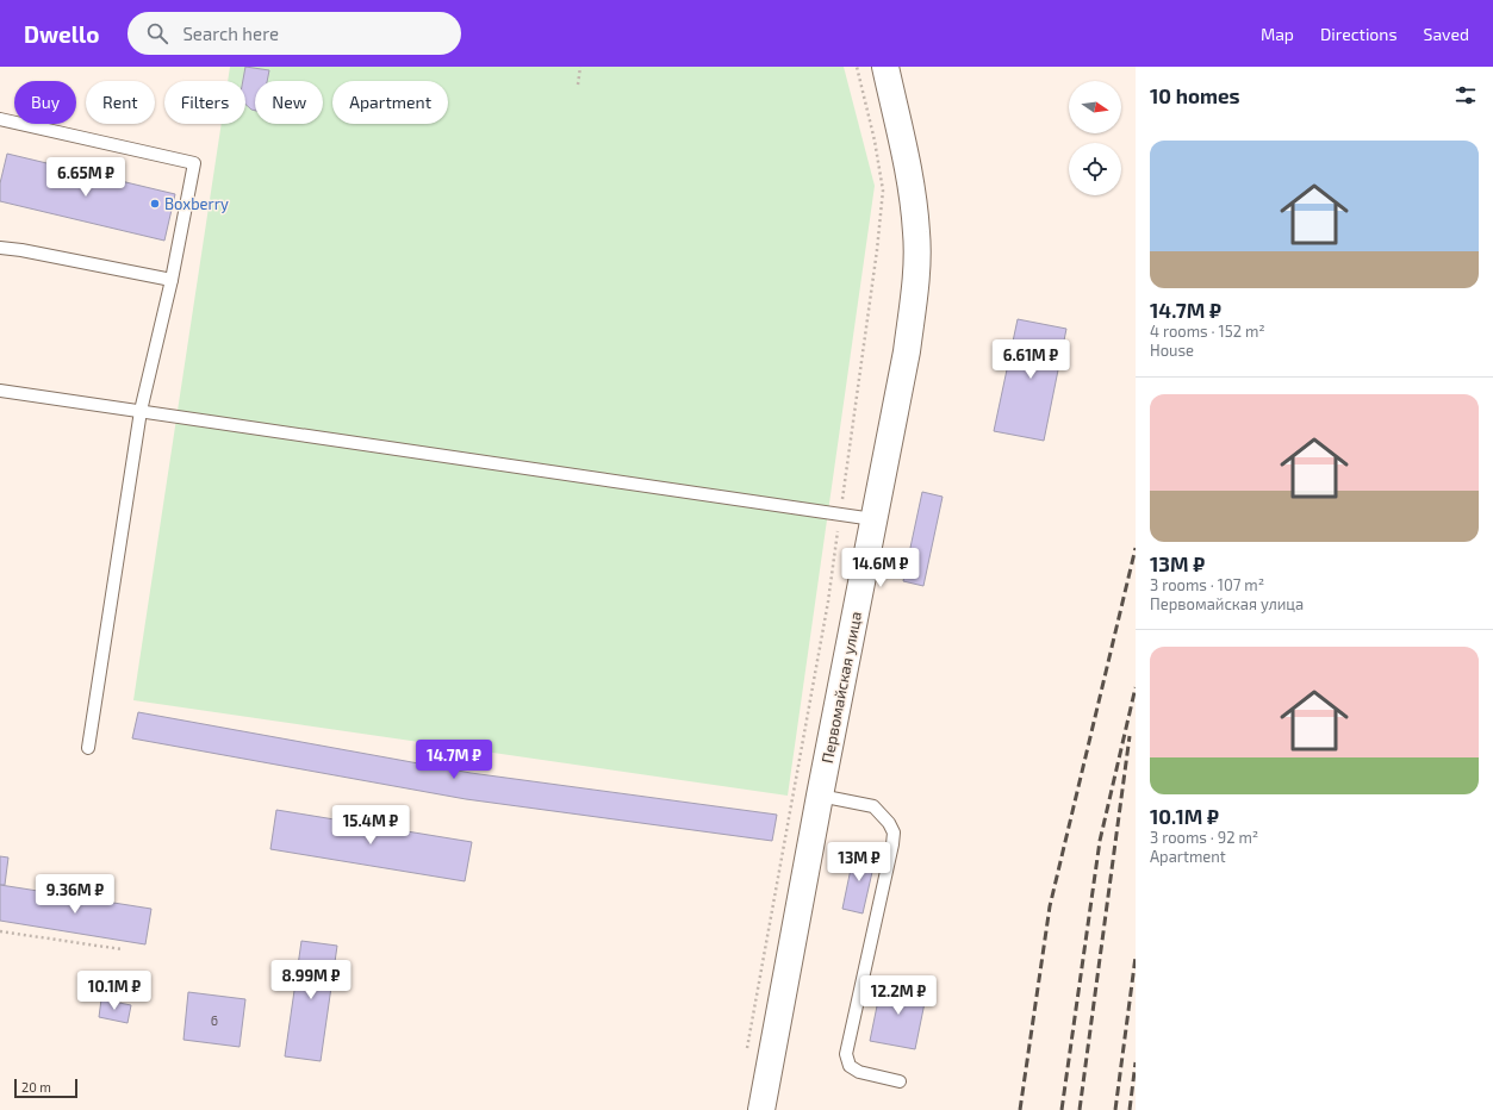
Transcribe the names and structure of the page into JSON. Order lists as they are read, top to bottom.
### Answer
{
  "streets": {
    "main road": ["Первомайская улица"]
  },
  "places": ["Boxberry"],
  "house_numbers": ["6"],
  "scale_bar": "20 m",
  "north": "right",
  "page": {
    "header": "Dwello",
    "search": "Search here",
    "nav": ["Map", "Directions", "Saved"],
    "heading": "10 homes",
    "chip": [
      "Buy",
      "Rent",
      "Filters",
      "New",
      "Apartment"
    ],
    "list": [
      {
        "name": "14.7M ₽",
        "note": "4 rooms · 152 m² · House"
      },
      {
        "name": "13M ₽",
        "note": "3 rooms · 107 m² · Первомайская улица"
      },
      {
        "name": "10.1M ₽",
        "note": "3 rooms · 92 m² · Apartment"
      }
    ],
    "price": [
      "6.65M ₽",
      "6.61M ₽",
      "14.6M ₽",
      "14.7M ₽",
      "15.4M ₽",
      "13M ₽",
      "9.36M ₽",
      "8.99M ₽",
      "10.1M ₽",
      "12.2M ₽"
    ],
    "scale": "20 m"
  }
}
